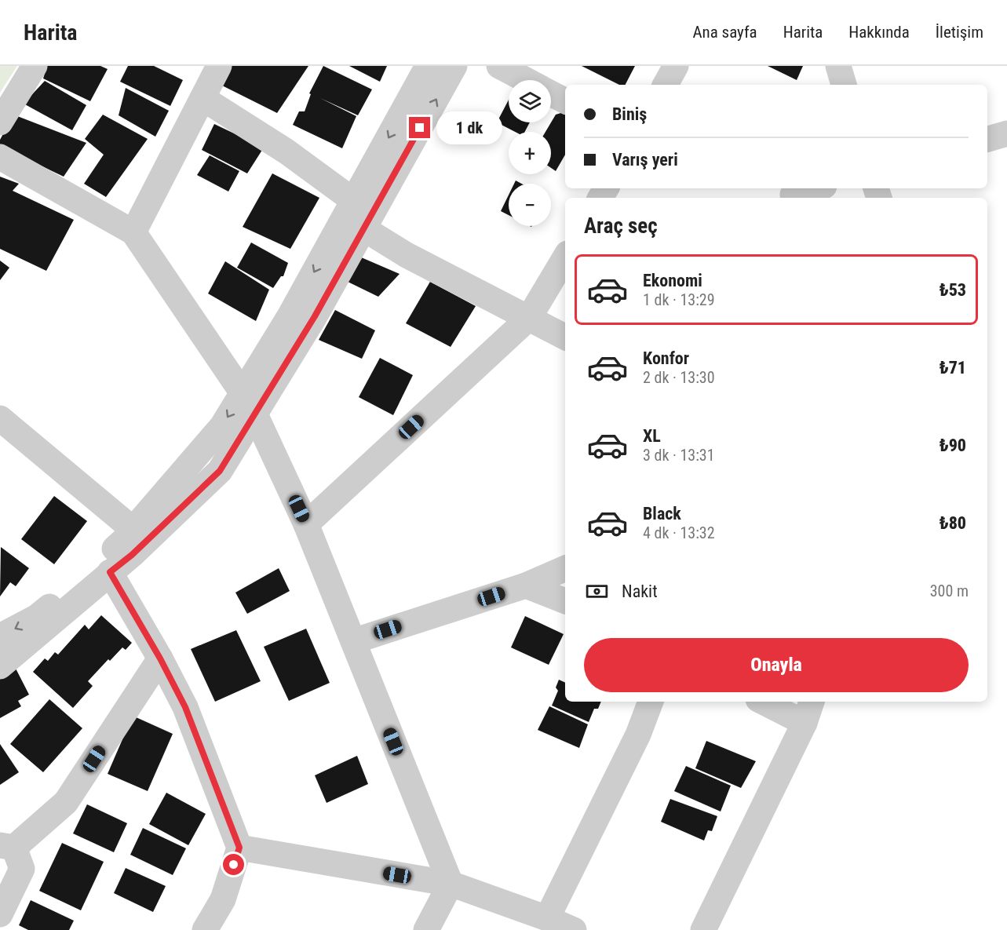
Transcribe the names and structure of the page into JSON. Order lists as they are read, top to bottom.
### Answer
{
  "page": {
    "header": "Harita",
    "nav": [
      "Ana sayfa",
      "Harita",
      "Hakkında",
      "İletişim"
    ],
    "map_buttons": ["+", "−"],
    "banner": ["Biniş", "Varış yeri"],
    "bubble": "1 dk",
    "heading": "Araç seç",
    "list": [
      {
        "name": "Ekonomi",
        "note": "1 dk · 13:29",
        "value": "₺53"
      },
      {
        "name": "Konfor",
        "note": "2 dk · 13:30",
        "value": "₺71"
      },
      {
        "name": "XL",
        "note": "3 dk · 13:31",
        "value": "₺90"
      },
      {
        "name": "Black",
        "note": "4 dk · 13:32",
        "value": "₺80"
      }
    ],
    "pay": ["Nakit", "300 m"],
    "buttons": "Onayla"
  }
}
